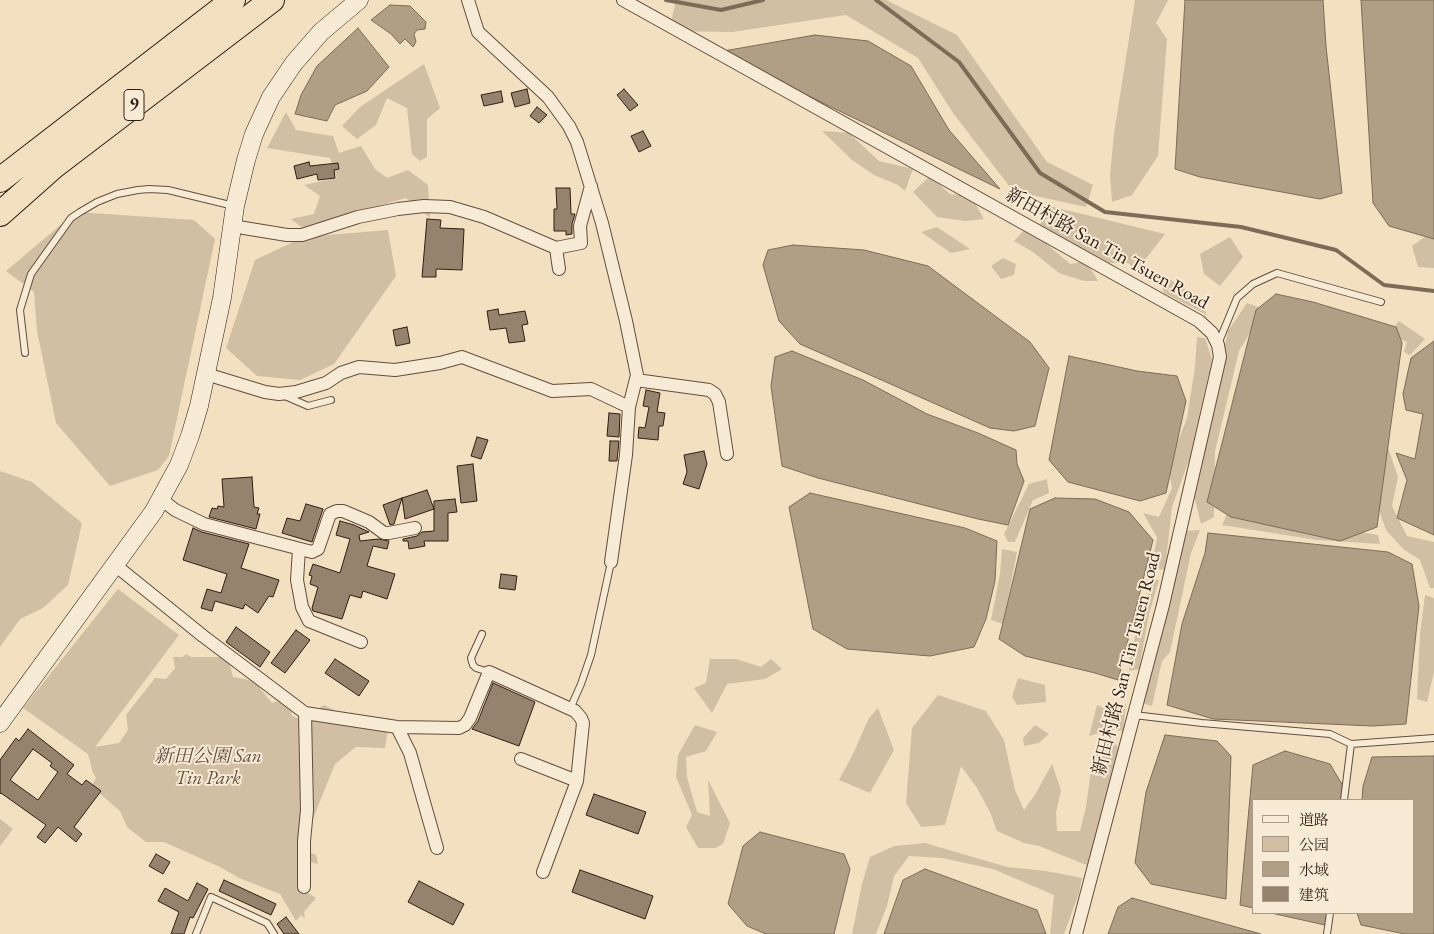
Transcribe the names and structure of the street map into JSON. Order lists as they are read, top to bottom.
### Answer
{
  "streets": {
    "highway": ["9"],
    "street": ["新田村路 San Tin Tsuen Road"]
  },
  "parks": ["新田公園 San Tin Park"],
  "legend": [
    "道路",
    "公园",
    "水域",
    "建筑"
  ]
}
